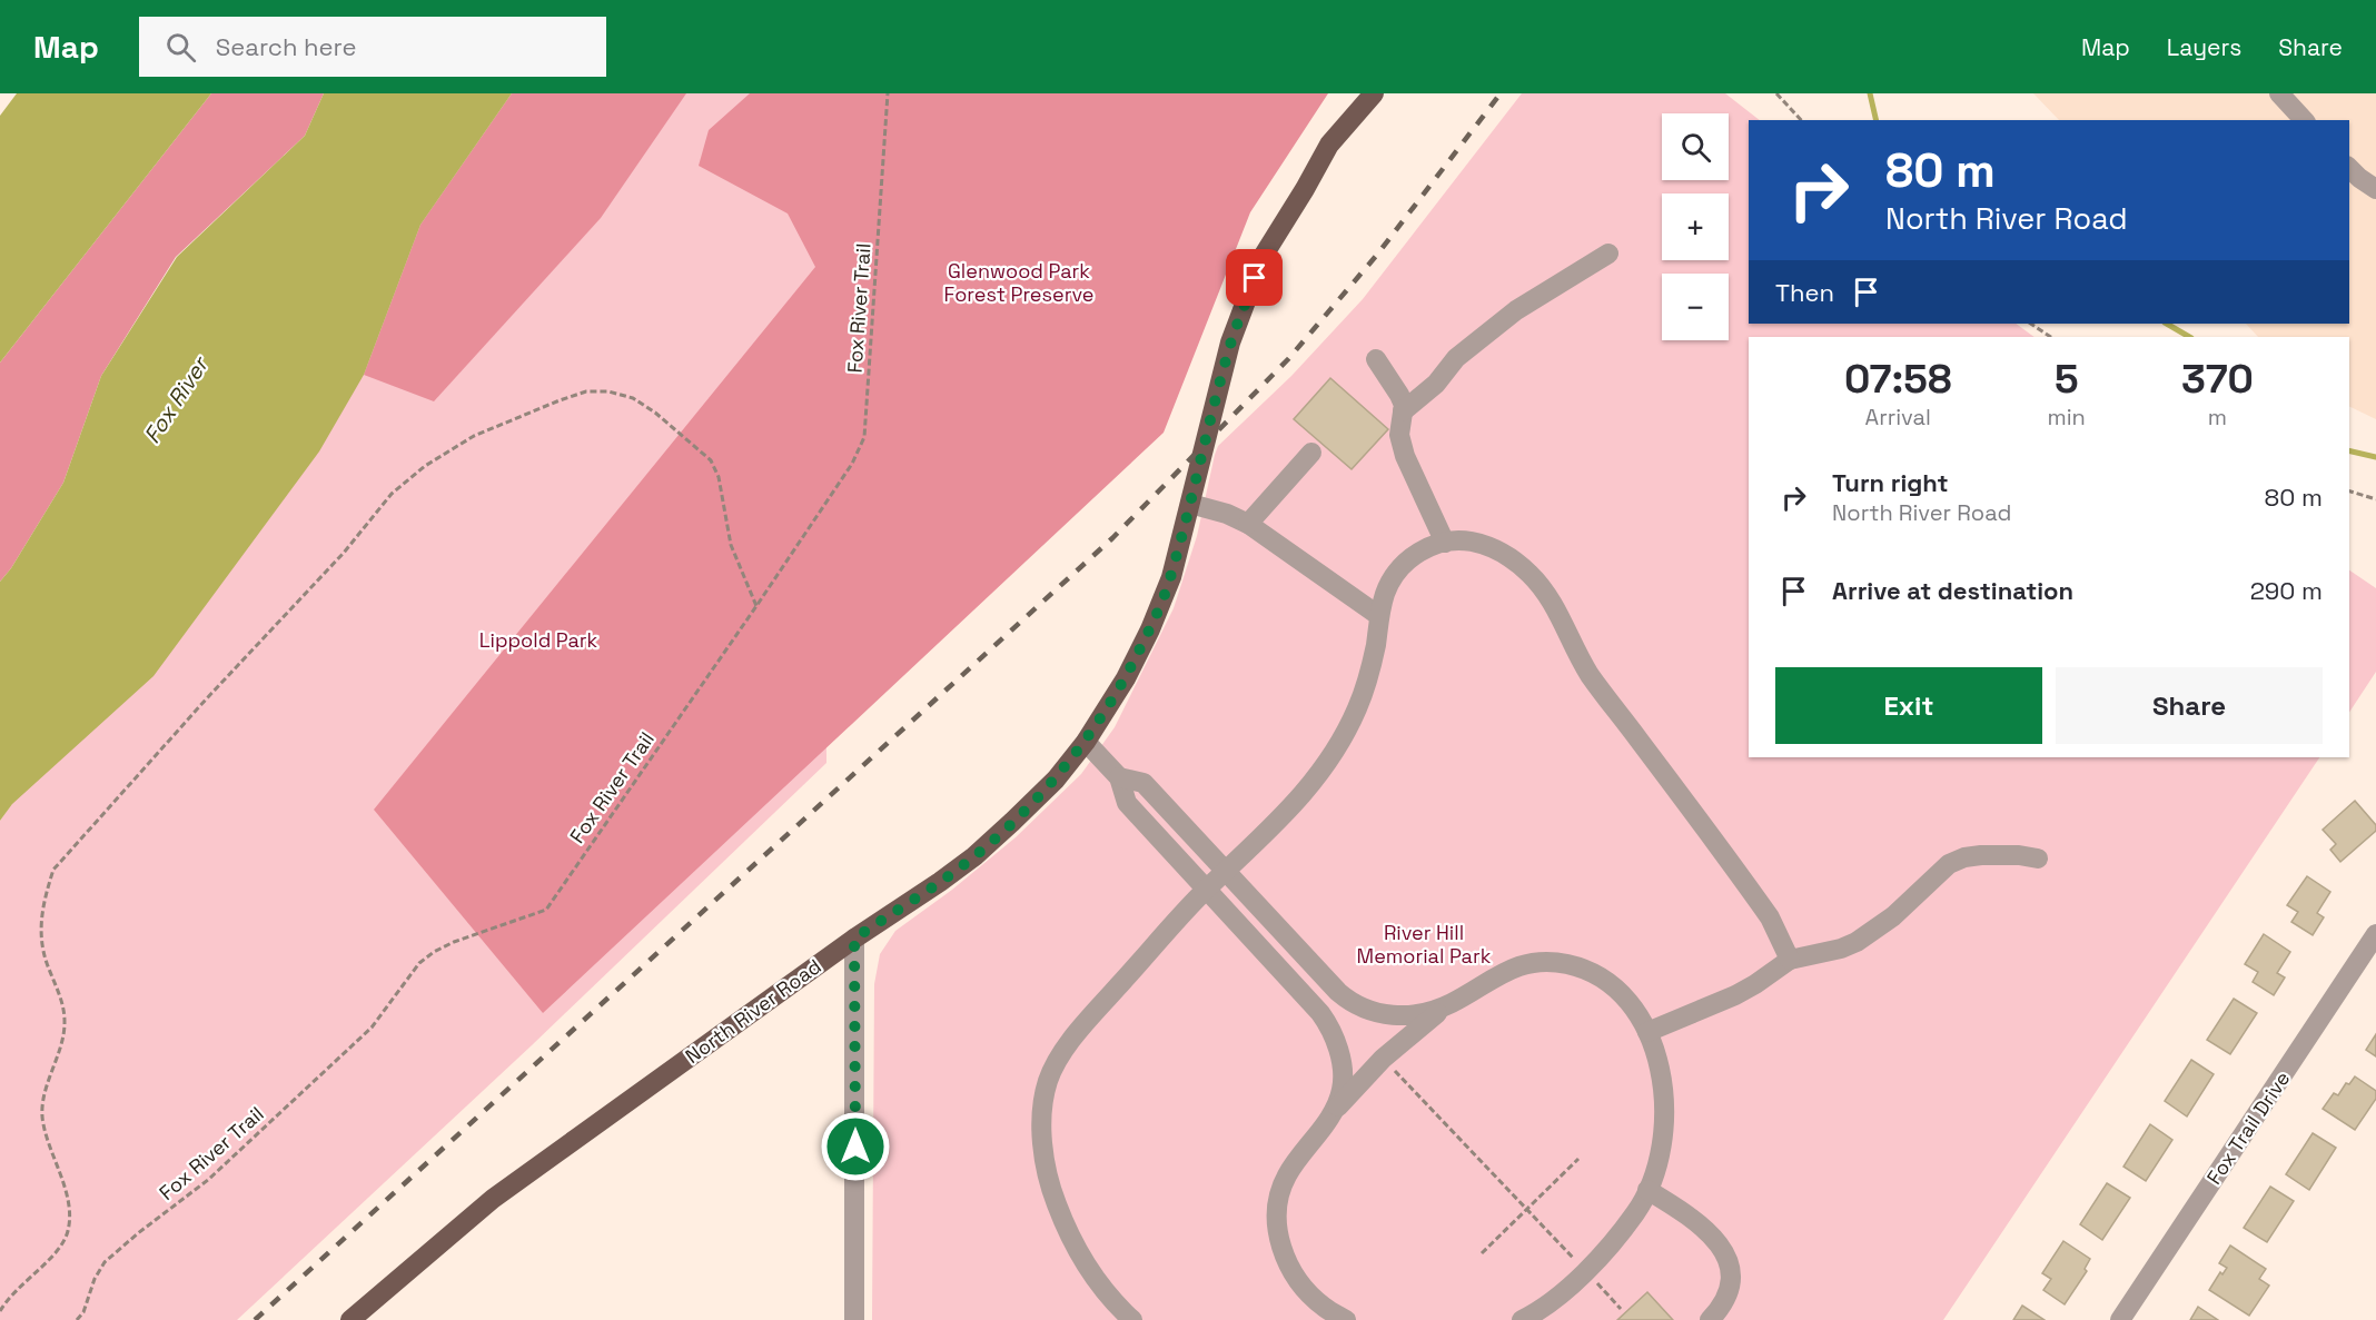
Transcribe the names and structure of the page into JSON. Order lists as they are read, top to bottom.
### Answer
{
  "streets": {
    "main road": ["North River Road"],
    "street": ["Fox Trail Drive"],
    "path": ["Fox River Trail"]
  },
  "water": ["Fox River"],
  "parks": ["Glenwood Park Forest Preserve", "Lippold Park", "River Hill Memorial Park"],
  "page": {
    "header": "Map",
    "search": "Search here",
    "nav": ["Map", "Layers", "Share"],
    "map_buttons": ["+", "−"],
    "turn": ["80 m", "North River Road"],
    "then": "Then",
    "eta": [
      "07:58",
      "Arrival",
      "5",
      "min",
      "370",
      "m"
    ],
    "list": [
      {
        "name": "Turn right",
        "note": "North River Road",
        "value": "80 m"
      },
      {
        "name": "Arrive at destination",
        "value": "290 m"
      }
    ],
    "buttons": ["Exit", "Share"]
  }
}
